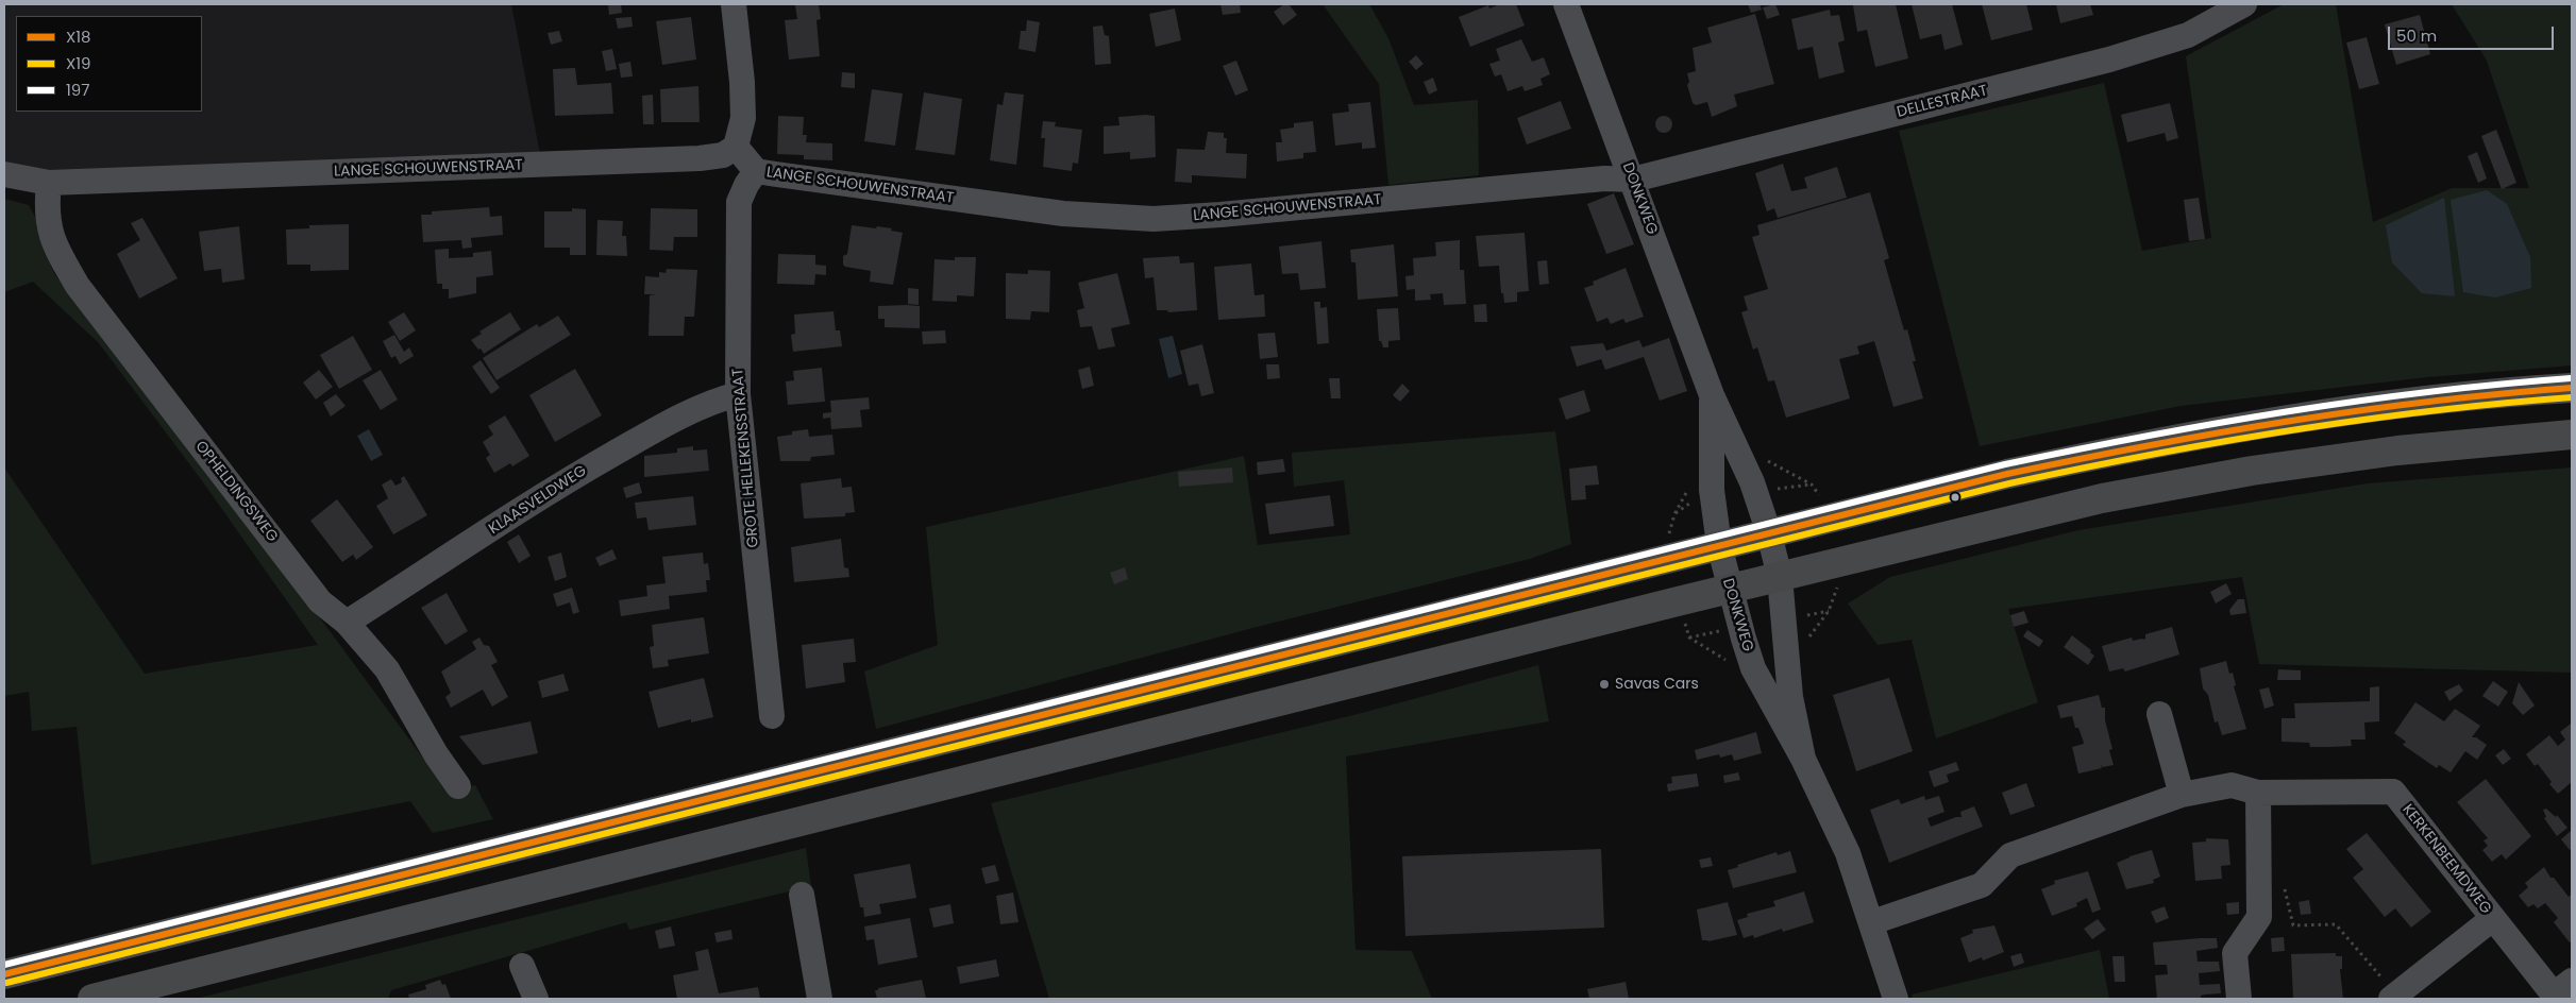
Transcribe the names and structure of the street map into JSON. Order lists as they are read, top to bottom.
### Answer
{
  "streets": {
    "street": [
      "DELLESTRAAT",
      "LANGE SCHOUWENSTRAAT",
      "DONKWEG",
      "GROTE HELLEKENSSTRAAT",
      "OPHELDINGSWEG",
      "KLAASVELDWEG",
      "KERKENBEEMDWEG"
    ]
  },
  "crossings": [
    ["DELLESTRAAT", "LANGE SCHOUWENSTRAAT"],
    ["DELLESTRAAT", "DONKWEG"],
    ["LANGE SCHOUWENSTRAAT", "DONKWEG"],
    ["LANGE SCHOUWENSTRAAT", "GROTE HELLEKENSSTRAAT"],
    ["LANGE SCHOUWENSTRAAT", "OPHELDINGSWEG"],
    ["DONKWEG", "KERKENBEEMDWEG"],
    ["GROTE HELLEKENSSTRAAT", "KLAASVELDWEG"],
    ["OPHELDINGSWEG", "KLAASVELDWEG"]
  ],
  "places": ["Savas Cars"],
  "lines": ["transit line 197", "transit line X18", "transit line X19"],
  "legend": ["X18", "X19", "197"],
  "scale_bar": "50 m"
}
